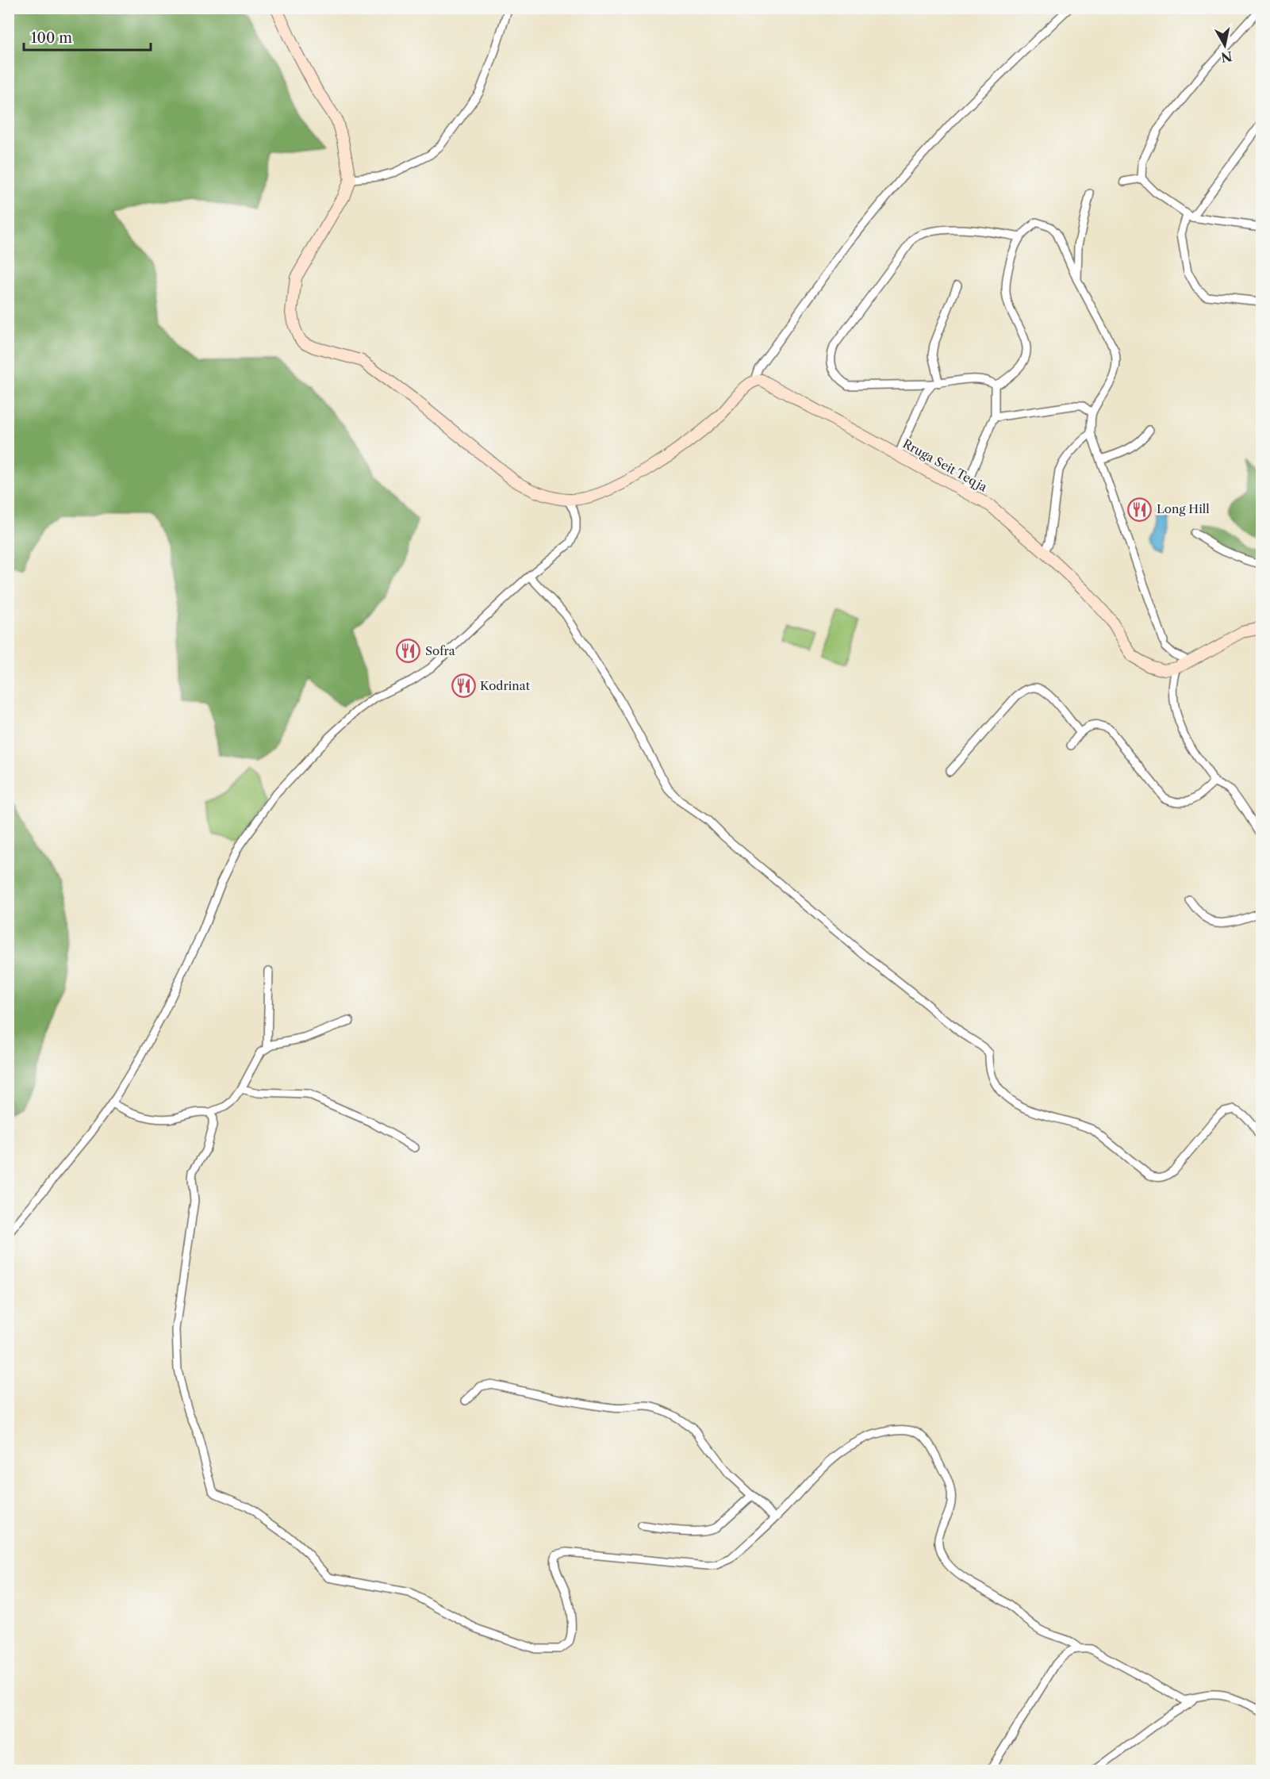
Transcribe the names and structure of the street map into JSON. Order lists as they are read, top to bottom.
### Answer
{
  "streets": {
    "main road": ["Rruga Seit Teqja"]
  },
  "places": {
    "restaurant": ["Long Hill", "Sofra", "Kodrinat"]
  },
  "scale_bar": "100 m",
  "north": "bottom"
}
